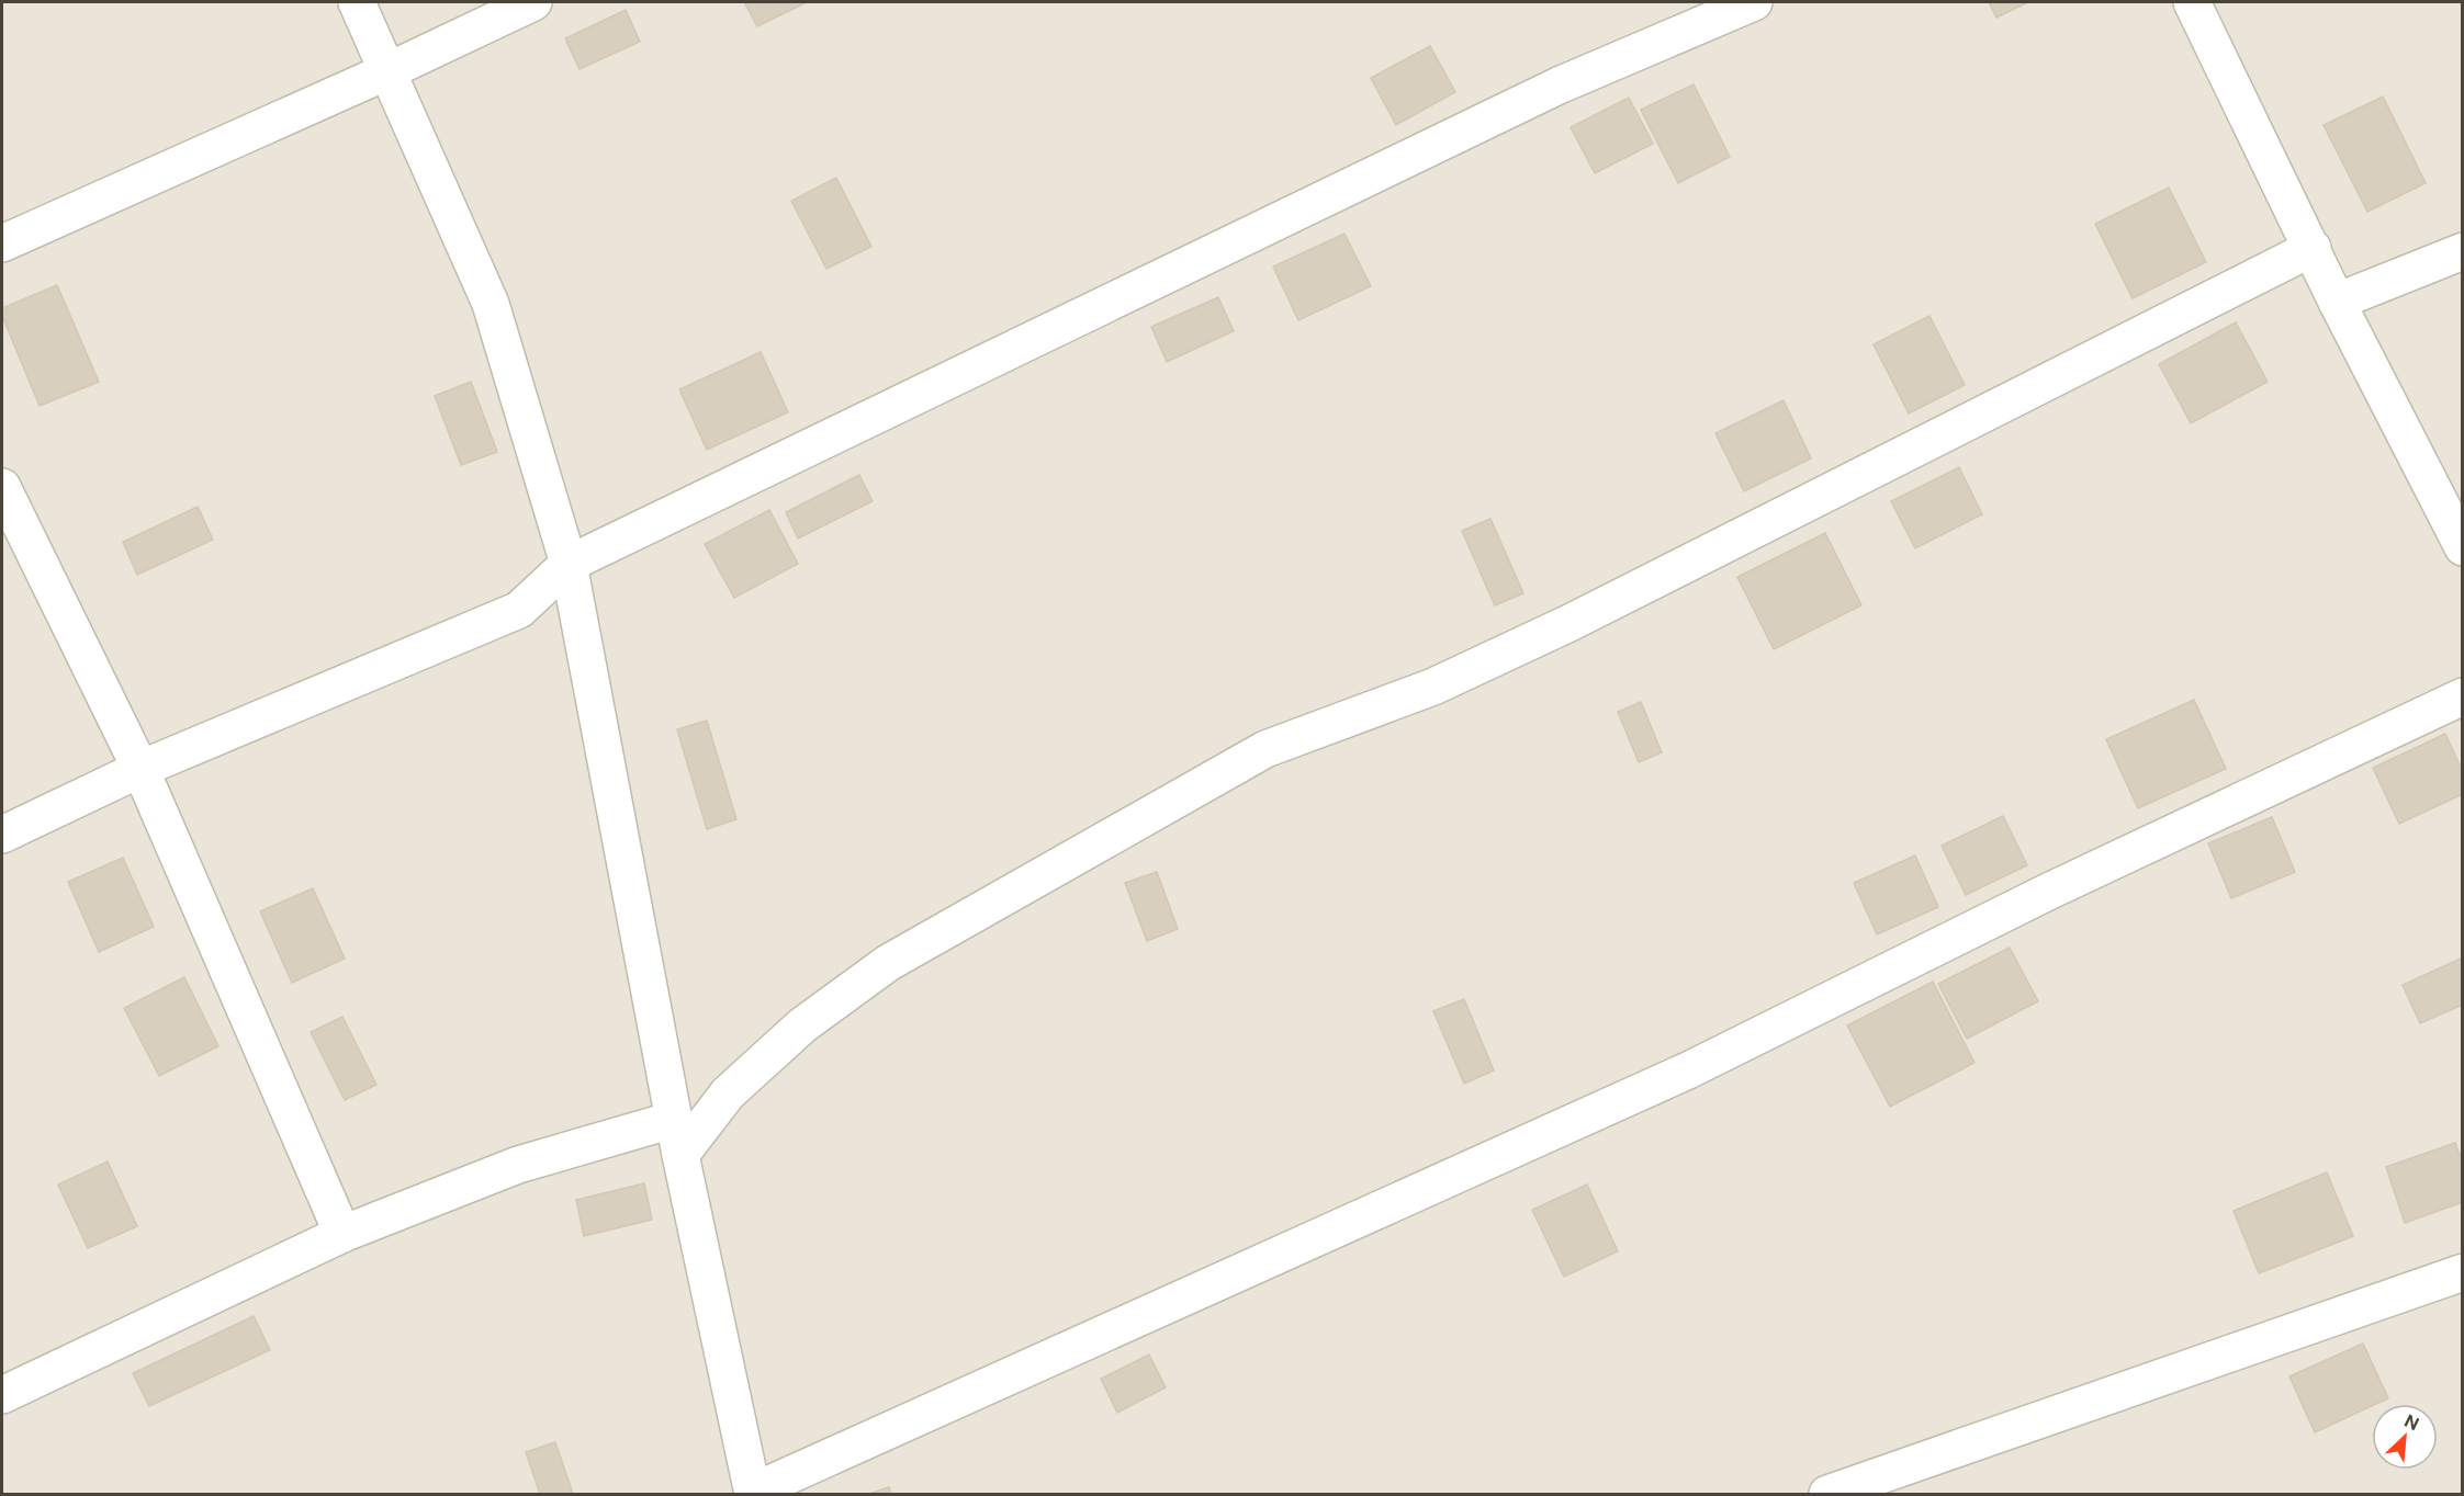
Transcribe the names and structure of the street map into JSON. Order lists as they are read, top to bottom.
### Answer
{
  "north": "top right"
}
